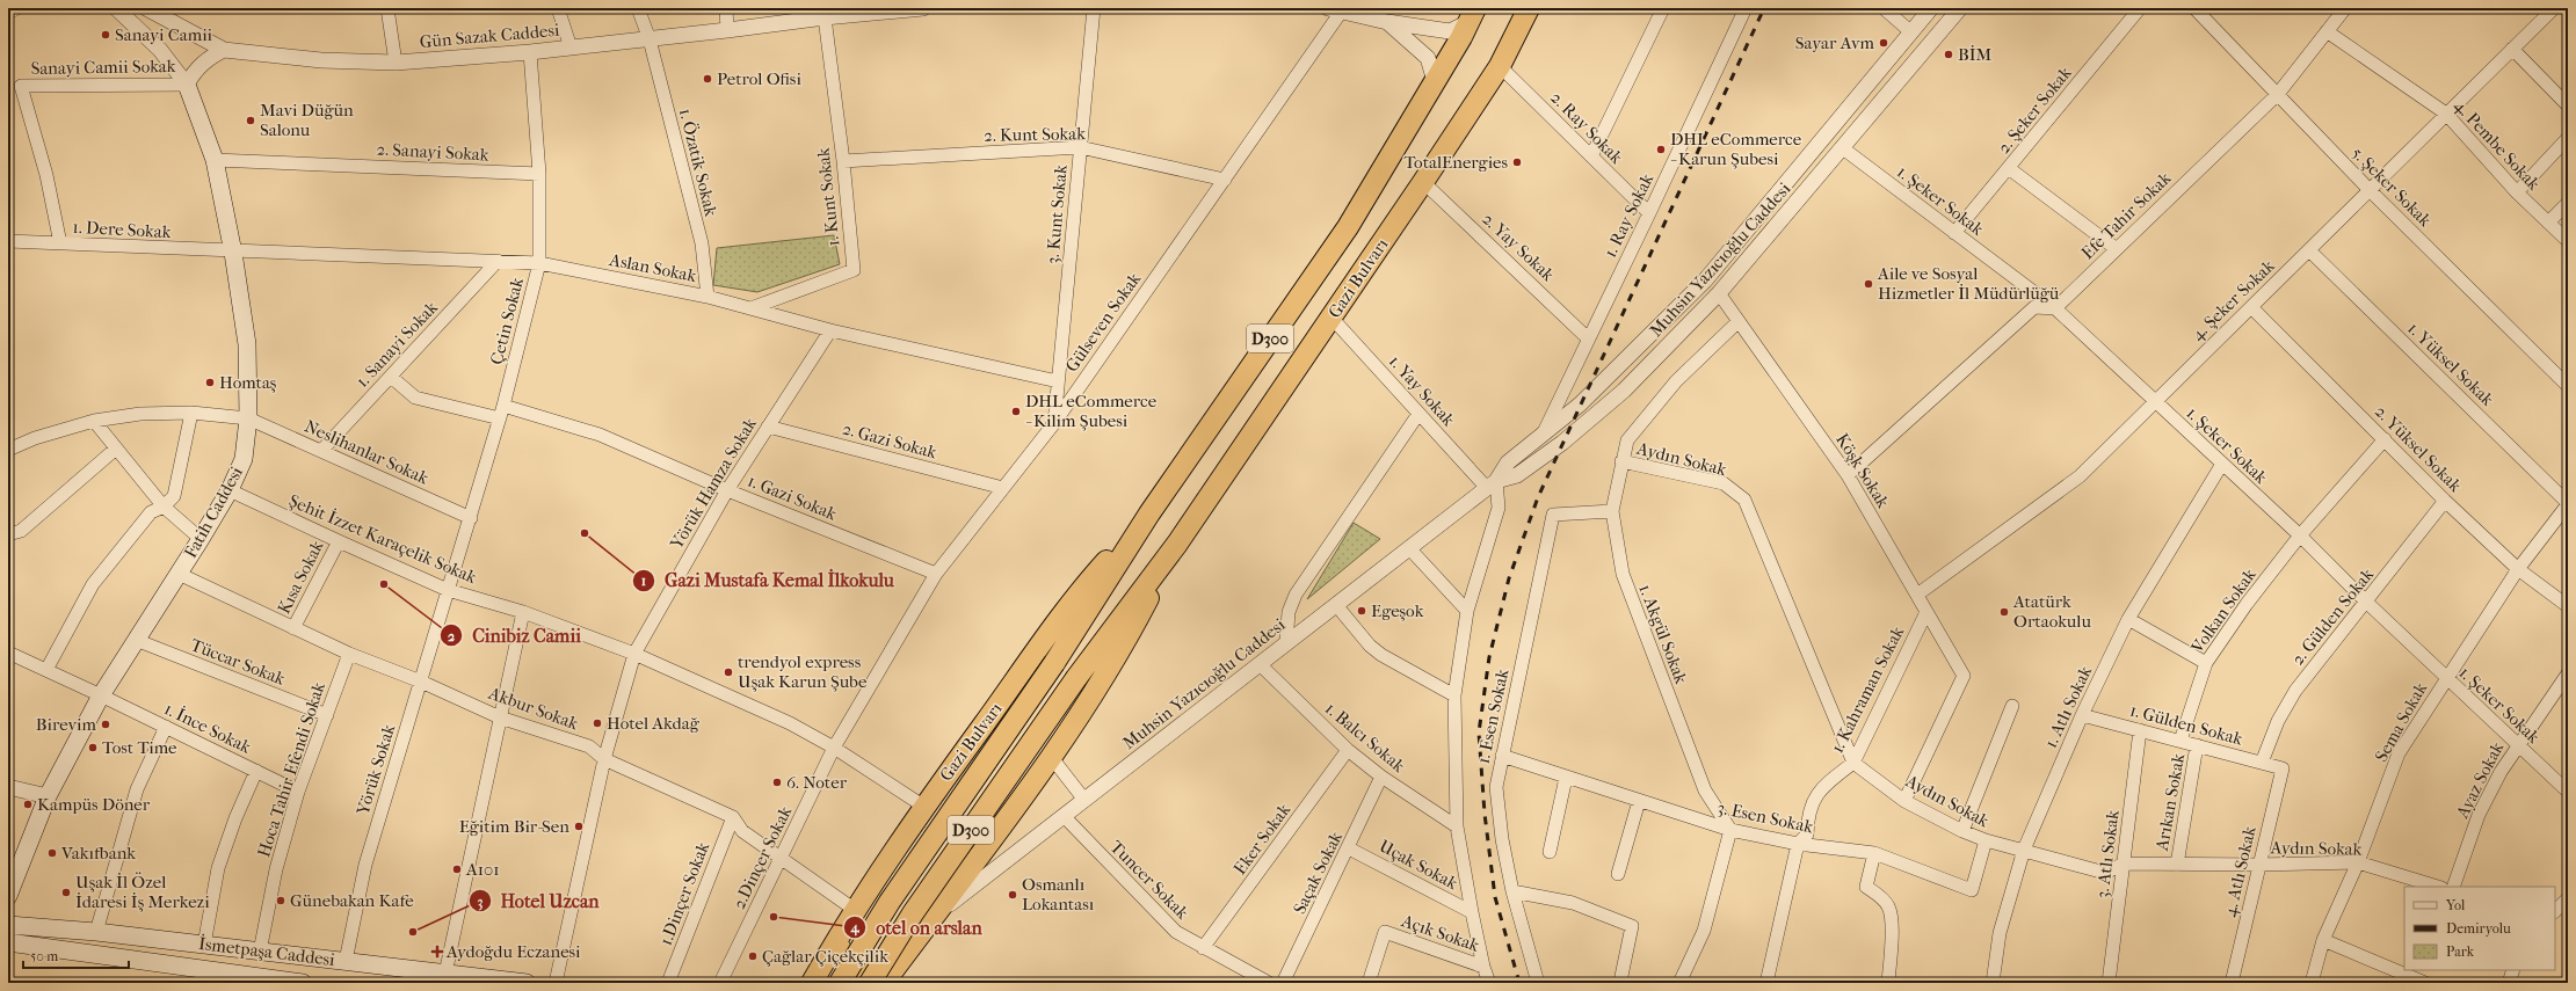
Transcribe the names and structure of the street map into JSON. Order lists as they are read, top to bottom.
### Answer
{
  "streets": {
    "highway": ["Gazi Bulvarı", "D300"],
    "main road": ["Fatih Caddesi", "İsmetpaşa Caddesi"],
    "street": [
      "Gün Sazak Caddesi",
      "Sanayi Camii Sokak",
      "2. Şeker Sokak",
      "2. Ray Sokak",
      "2. Kunt Sokak",
      "4. Pembe Sokak",
      "2. Sanayi Sokak",
      "1. Özatik Sokak",
      "5. Şeker Sokak",
      "1. Kunt Sokak",
      "1. Şeker Sokak",
      "3. Kunt Sokak",
      "1. Ray Sokak",
      "Efe Tahir Sokak",
      "1. Dere Sokak",
      "2. Yay Sokak",
      "Muhsin Yazıcıoğlu Caddesi",
      "Aslan Sokak",
      "4. Şeker Sokak",
      "Çetin Sokak",
      "Gülseven Sokak",
      "1. Sanayi Sokak",
      "1. Yüksel Sokak",
      "1. Yay Sokak",
      "2. Gazi Sokak",
      "2. Yüksel Sokak",
      "Neslihanlar Sokak",
      "Aydın Sokak",
      "Köşk Sokak",
      "Yörük Hamza Sokak",
      "1. Gazi Sokak",
      "Şehit İzzet Karaçelik Sokak",
      "Kısa Sokak",
      "Volkan Sokak",
      "2. Gülden Sokak",
      "1. Akgül Sokak",
      "Tüccar Sokak",
      "1. Kahraman Sokak",
      "1. Atlı Sokak",
      "Akbur Sokak",
      "1. Esen Sokak",
      "Sema Sokak",
      "1. Gülden Sokak",
      "1. İnce Sokak",
      "1. Balcı Sokak",
      "Hoca Tahir Efendi Sokak",
      "Yörük Sokak",
      "Ayaz Sokak",
      "Arıkan Sokak",
      "3. Esen Sokak",
      "Eker Sokak",
      "3. Atlı Sokak",
      "2.Dinçer Sokak",
      "Uçak Sokak",
      "4. Atlı Sokak",
      "Saçak Sokak",
      "Tuncer Sokak",
      "1.Dinçer Sokak",
      "Açık Sokak"
    ]
  },
  "crossings": [
    ["Gün Sazak Caddesi", "1. Özatik Sokak"],
    ["Gün Sazak Caddesi", "1. Kunt Sokak"],
    ["Gün Sazak Caddesi", "Çetin Sokak"],
    ["Sanayi Camii Sokak", "1. Dere Sokak"],
    ["Sanayi Camii Sokak", "Fatih Caddesi"],
    ["2. Şeker Sokak", "1. Şeker Sokak"],
    ["2. Ray Sokak", "1. Ray Sokak"],
    ["2. Ray Sokak", "Gazi Bulvarı"],
    ["2. Kunt Sokak", "1. Kunt Sokak"],
    ["2. Kunt Sokak", "3. Kunt Sokak"],
    ["2. Kunt Sokak", "Gülseven Sokak"],
    ["4. Pembe Sokak", "Efe Tahir Sokak"],
    ["4. Pembe Sokak", "4. Şeker Sokak"],
    ["2. Sanayi Sokak", "Çetin Sokak"],
    ["2. Sanayi Sokak", "Fatih Caddesi"],
    ["1. Özatik Sokak", "Aslan Sokak"],
    ["5. Şeker Sokak", "Efe Tahir Sokak"],
    ["5. Şeker Sokak", "4. Şeker Sokak"],
    ["1. Kunt Sokak", "Aslan Sokak"],
    ["1. Şeker Sokak", "Efe Tahir Sokak"],
    ["1. Şeker Sokak", "Muhsin Yazıcıoğlu Caddesi"],
    ["1. Şeker Sokak", "4. Şeker Sokak"],
    ["1. Şeker Sokak", "Volkan Sokak"],
    ["1. Şeker Sokak", "2. Gülden Sokak"],
    ["1. Şeker Sokak", "1. Atlı Sokak"],
    ["1. Şeker Sokak", "Sema Sokak"],
    ["1. Şeker Sokak", "Ayaz Sokak"],
    ["3. Kunt Sokak", "Aslan Sokak"],
    ["3. Kunt Sokak", "Gülseven Sokak"],
    ["1. Ray Sokak", "2. Yay Sokak"],
    ["1. Ray Sokak", "Muhsin Yazıcıoğlu Caddesi"],
    ["1. Dere Sokak", "Aslan Sokak"],
    ["1. Dere Sokak", "Fatih Caddesi"],
    ["2. Yay Sokak", "Gazi Bulvarı"],
    ["Muhsin Yazıcıoğlu Caddesi", "Gazi Bulvarı"],
    ["Muhsin Yazıcıoğlu Caddesi", "1. Yay Sokak"],
    ["Muhsin Yazıcıoğlu Caddesi", "Köşk Sokak"],
    ["Muhsin Yazıcıoğlu Caddesi", "1. Esen Sokak"],
    ["Muhsin Yazıcıoğlu Caddesi", "1. Balcı Sokak"],
    ["Muhsin Yazıcıoğlu Caddesi", "Tuncer Sokak"],
    ["Aslan Sokak", "Çetin Sokak"],
    ["Aslan Sokak", "1. Sanayi Sokak"],
    ["Aslan Sokak", "Yörük Hamza Sokak"],
    ["Aslan Sokak", "Fatih Caddesi"],
    ["Gazi Bulvarı", "1. Yay Sokak"],
    ["Gazi Bulvarı", "Şehit İzzet Karaçelik Sokak"],
    ["Gazi Bulvarı", "Akbur Sokak"],
    ["4. Şeker Sokak", "1. Yüksel Sokak"],
    ["4. Şeker Sokak", "2. Yüksel Sokak"],
    ["4. Şeker Sokak", "Köşk Sokak"],
    ["Çetin Sokak", "Neslihanlar Sokak"],
    ["Çetin Sokak", "1. Gazi Sokak"],
    ["Çetin Sokak", "Şehit İzzet Karaçelik Sokak"],
    ["Çetin Sokak", "Yörük Sokak"],
    ["Gülseven Sokak", "2. Gazi Sokak"],
    ["Gülseven Sokak", "1. Gazi Sokak"],
    ["Gülseven Sokak", "Şehit İzzet Karaçelik Sokak"],
    ["Gülseven Sokak", "2.Dinçer Sokak"],
    ["1. Sanayi Sokak", "Neslihanlar Sokak"],
    ["1. Sanayi Sokak", "1. Gazi Sokak"],
    ["1. Yüksel Sokak", "Sema Sokak"],
    ["1. Yay Sokak", "1. Esen Sokak"],
    ["2. Gazi Sokak", "Yörük Hamza Sokak"],
    ["2. Yüksel Sokak", "Volkan Sokak"],
    ["2. Yüksel Sokak", "2. Gülden Sokak"],
    ["2. Yüksel Sokak", "Sema Sokak"],
    ["Neslihanlar Sokak", "Fatih Caddesi"],
    ["Aydın Sokak", "Köşk Sokak"],
    ["Aydın Sokak", "1. Akgül Sokak"],
    ["Aydın Sokak", "1. Kahraman Sokak"],
    ["Aydın Sokak", "1. Atlı Sokak"],
    ["Aydın Sokak", "Sema Sokak"],
    ["Aydın Sokak", "Arıkan Sokak"],
    ["Aydın Sokak", "3. Esen Sokak"],
    ["Aydın Sokak", "3. Atlı Sokak"],
    ["Aydın Sokak", "4. Atlı Sokak"],
    ["Köşk Sokak", "1. Akgül Sokak"],
    ["Köşk Sokak", "1. Kahraman Sokak"],
    ["Yörük Hamza Sokak", "1. Gazi Sokak"],
    ["Yörük Hamza Sokak", "Şehit İzzet Karaçelik Sokak"],
    ["Yörük Hamza Sokak", "Akbur Sokak"],
    ["Fatih Caddesi", "Şehit İzzet Karaçelik Sokak"],
    ["Fatih Caddesi", "Tüccar Sokak"],
    ["Fatih Caddesi", "Akbur Sokak"],
    ["Fatih Caddesi", "1. İnce Sokak"],
    ["Şehit İzzet Karaçelik Sokak", "Kısa Sokak"],
    ["Şehit İzzet Karaçelik Sokak", "Yörük Sokak"],
    ["Şehit İzzet Karaçelik Sokak", "2.Dinçer Sokak"],
    ["Kısa Sokak", "Akbur Sokak"],
    ["Volkan Sokak", "1. Gülden Sokak"],
    ["2. Gülden Sokak", "1. Gülden Sokak"],
    ["1. Akgül Sokak", "1. Esen Sokak"],
    ["1. Akgül Sokak", "3. Esen Sokak"],
    ["Tüccar Sokak", "Hoca Tahir Efendi Sokak"],
    ["1. Kahraman Sokak", "3. Esen Sokak"],
    ["1. Atlı Sokak", "1. Gülden Sokak"],
    ["Akbur Sokak", "Hoca Tahir Efendi Sokak"],
    ["Akbur Sokak", "Yörük Sokak"],
    ["Akbur Sokak", "2.Dinçer Sokak"],
    ["Akbur Sokak", "1.Dinçer Sokak"],
    ["1. Esen Sokak", "1. Balcı Sokak"],
    ["1. Esen Sokak", "3. Esen Sokak"],
    ["1. Esen Sokak", "Uçak Sokak"],
    ["1. Esen Sokak", "Açık Sokak"],
    ["1. Gülden Sokak", "Arıkan Sokak"],
    ["1. Gülden Sokak", "3. Atlı Sokak"],
    ["1. Gülden Sokak", "4. Atlı Sokak"],
    ["1. İnce Sokak", "Hoca Tahir Efendi Sokak"],
    ["1. Balcı Sokak", "Eker Sokak"],
    ["1. Balcı Sokak", "Saçak Sokak"],
    ["Hoca Tahir Efendi Sokak", "İsmetpaşa Caddesi"],
    ["Yörük Sokak", "İsmetpaşa Caddesi"],
    ["Eker Sokak", "Tuncer Sokak"],
    ["Uçak Sokak", "Saçak Sokak"]
  ],
  "places": {
    "other": [
      "Sanayi Camii",
      "Sayar Avm",
      "BİM",
      "Petrol Ofisi",
      "Mavi Düğün Salonu",
      "DHL eCommerce - Karun Şubesi",
      "TotalEnergies",
      "Aile ve Sosyal Hizmetler İl Müdürlüğü",
      "Homtaş",
      "DHL eCommerce - Kilim Şubesi",
      "Gazi Mustafa Kemal İlkokulu",
      "Cinibiz Camii",
      "Egeşok",
      "Atatürk Ortaokulu",
      "trendyol express Uşak Karun Şube",
      "Hotel Akdağ",
      "Birevim",
      "Tost Time",
      "6. Noter",
      "Kampüs Döner",
      "Eğitim Bir-Sen",
      "Vakıfbank",
      "A101",
      "Uşak İl Özel İdaresi İş Merkezi",
      "Osmanlı Lokantası",
      "Günebakan Kafe",
      "otel on arslan",
      "Hotel Uzcan",
      "Çağlar Çiçekçilik"
    ],
    "health": ["Aydoğdu Eczanesi"]
  },
  "legend": ["Yol", "Demiryolu", "Park"],
  "scale_bar": "50 m"
}
